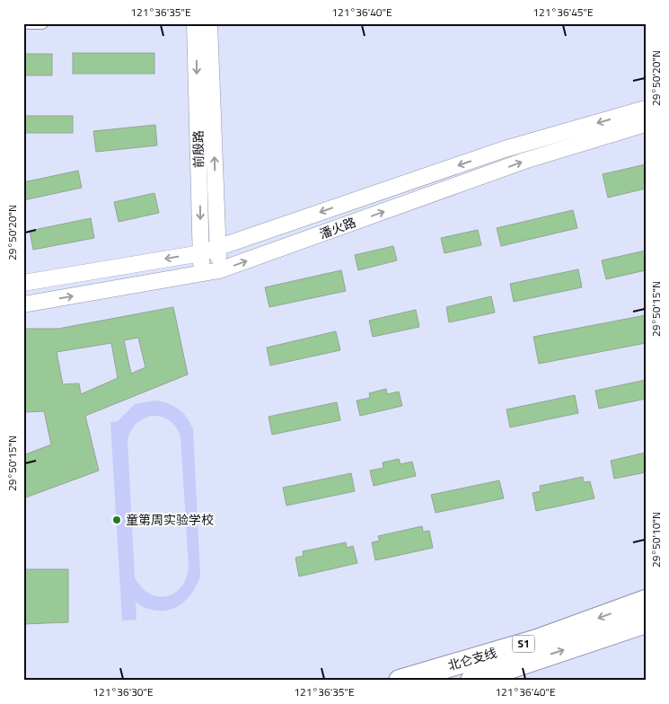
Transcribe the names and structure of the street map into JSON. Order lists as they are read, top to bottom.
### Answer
{
  "streets": {
    "highway": ["S1", "北仑支线"],
    "street": ["前殷路", "潘火路"]
  },
  "crossings": [
    ["前殷路", "潘火路"]
  ],
  "places": ["童第周实验学校"],
  "coordinates": [
    "121°36'35\"E",
    "121°36'40\"E",
    "121°36'45\"E",
    "29°50'20\"N",
    "29°50'15\"N",
    "29°50'10\"N",
    "121°36'30\"E"
  ]
}
